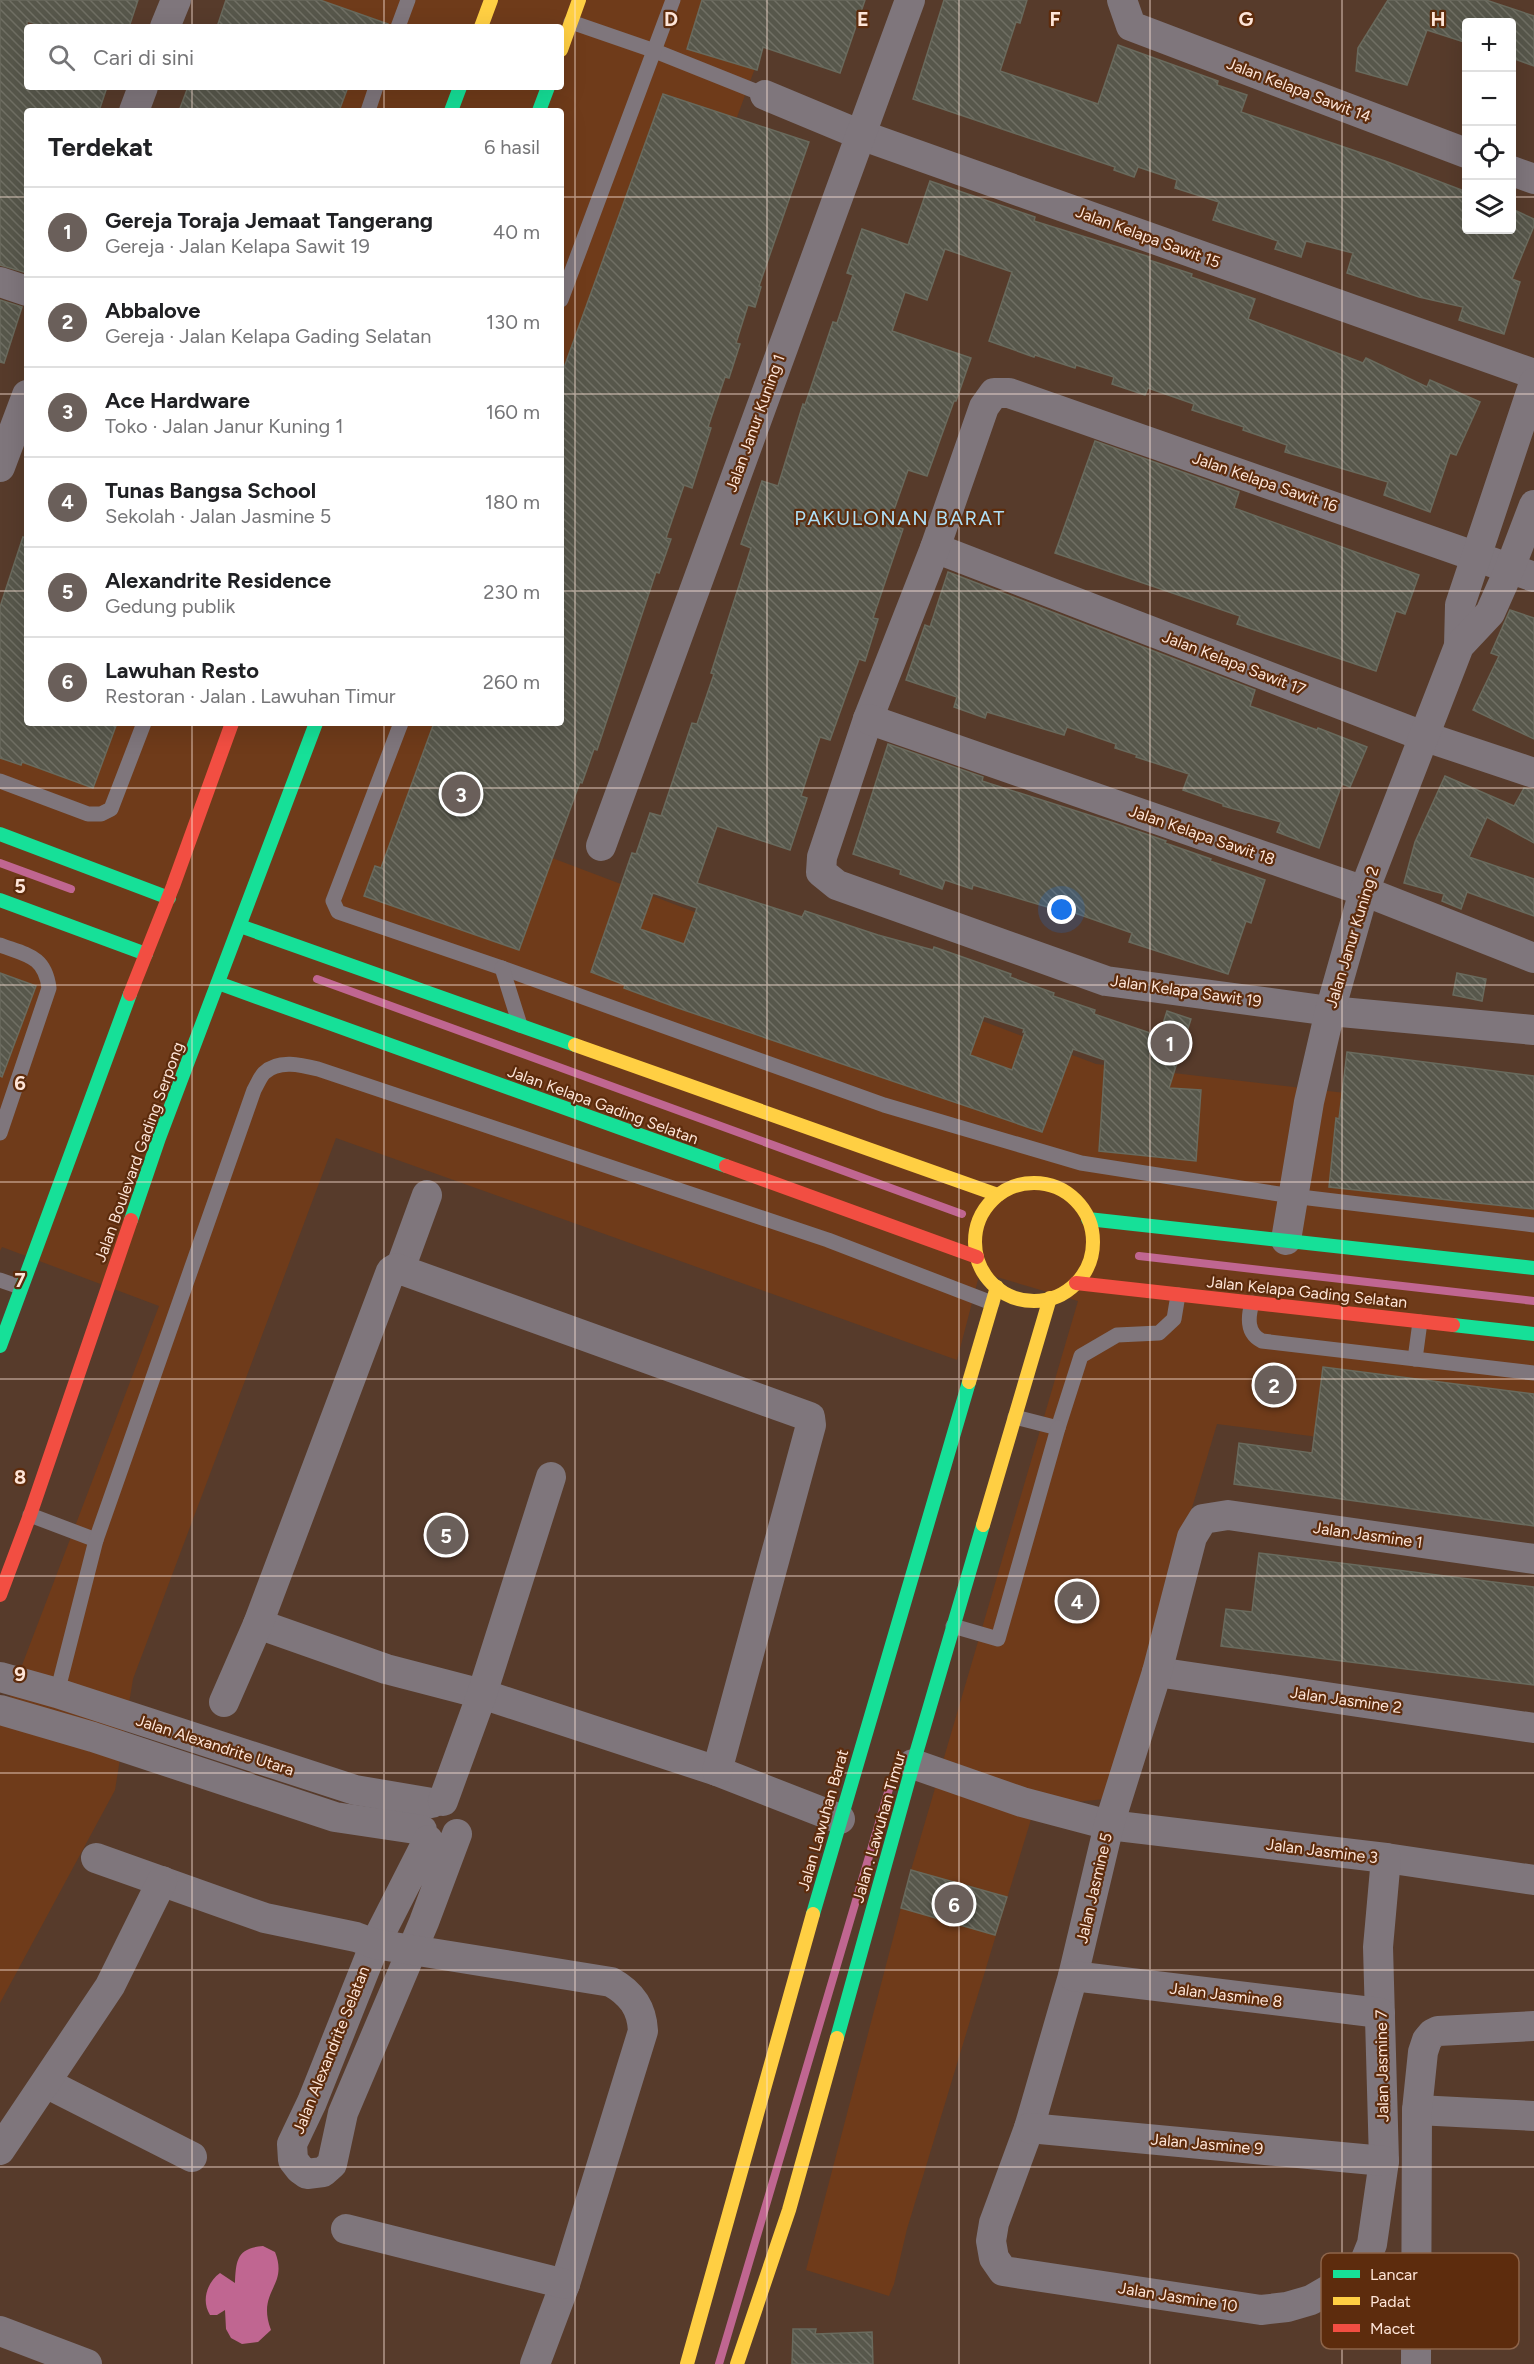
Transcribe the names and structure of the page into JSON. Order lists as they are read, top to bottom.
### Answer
{
  "streets": {
    "street": [
      "Jalan Kelapa Sawit 14",
      "Jalan Kelapa Sawit 15",
      "Jalan Janur Kuning 1",
      "Jalan Kelapa Sawit 16",
      "Jalan Kelapa Sawit 17",
      "Jalan Kelapa Sawit 18",
      "Jalan Janur Kuning 2",
      "Jalan Kelapa Sawit 19",
      "Jalan Kelapa Gading Selatan",
      "Jalan Boulevard Gading Serpong",
      "Jalan Jasmine 1",
      "Jalan Jasmine 2",
      "Jalan Alexandrite Utara",
      "Jalan Lawuhan Barat",
      "Jalan . Lawuhan Timur",
      "Jalan Jasmine 3",
      "Jalan Jasmine 5",
      "Jalan Jasmine 8",
      "Jalan Alexandrite Selatan",
      "Jalan Jasmine 7",
      "Jalan Jasmine 9",
      "Jalan Jasmine 10"
    ]
  },
  "crossings": [
    ["Jalan Kelapa Sawit 15", "Jalan Janur Kuning 1"],
    ["Jalan Kelapa Sawit 16", "Jalan Kelapa Sawit 17"],
    ["Jalan Kelapa Sawit 16", "Jalan Janur Kuning 2"],
    ["Jalan Kelapa Sawit 17", "Jalan Janur Kuning 2"],
    ["Jalan Kelapa Sawit 18", "Jalan Janur Kuning 2"],
    ["Jalan Kelapa Sawit 18", "Jalan Kelapa Sawit 19"],
    ["Jalan Janur Kuning 2", "Jalan Kelapa Sawit 19"],
    ["Jalan Kelapa Gading Selatan", "Jalan Boulevard Gading Serpong"],
    ["Jalan Kelapa Gading Selatan", "Jalan Lawuhan Barat"],
    ["Jalan Kelapa Gading Selatan", "Jalan . Lawuhan Timur"],
    ["Jalan Jasmine 1", "Jalan Jasmine 5"],
    ["Jalan Jasmine 2", "Jalan Jasmine 5"],
    ["Jalan Alexandrite Utara", "Jalan Alexandrite Selatan"],
    ["Jalan Lawuhan Barat", "Jalan . Lawuhan Timur"],
    ["Jalan . Lawuhan Timur", "Jalan Jasmine 3"],
    ["Jalan Jasmine 3", "Jalan Jasmine 5"],
    ["Jalan Jasmine 3", "Jalan Jasmine 7"],
    ["Jalan Jasmine 5", "Jalan Jasmine 8"],
    ["Jalan Jasmine 5", "Jalan Jasmine 9"],
    ["Jalan Jasmine 5", "Jalan Jasmine 10"],
    ["Jalan Jasmine 8", "Jalan Jasmine 7"],
    ["Jalan Jasmine 7", "Jalan Jasmine 9"]
  ],
  "districts": ["PAKULONAN BARAT"],
  "legend": ["Lancar", "Padat", "Macet"],
  "page": {
    "map_buttons": ["+", "−"],
    "search": "Cari di sini",
    "heading": ["Terdekat", "6 hasil"],
    "list": [
      {
        "mark": "1",
        "name": "Gereja Toraja Jemaat Tangerang",
        "note": "Gereja · Jalan Kelapa Sawit 19",
        "value": "40 m"
      },
      {
        "mark": "2",
        "name": "Abbalove",
        "note": "Gereja · Jalan Kelapa Gading Selatan",
        "value": "130 m"
      },
      {
        "mark": "3",
        "name": "Ace Hardware",
        "note": "Toko · Jalan Janur Kuning 1",
        "value": "160 m"
      },
      {
        "mark": "4",
        "name": "Tunas Bangsa School",
        "note": "Sekolah · Jalan Jasmine 5",
        "value": "180 m"
      },
      {
        "mark": "5",
        "name": "Alexandrite Residence",
        "note": "Gedung publik",
        "value": "230 m"
      },
      {
        "mark": "6",
        "name": "Lawuhan Resto",
        "note": "Restoran · Jalan . Lawuhan Timur",
        "value": "260 m"
      }
    ],
    "pins": [
      "3",
      "1",
      "2",
      "5",
      "4",
      "6"
    ]
  },
  "grid": {
    "columns": [
      "D",
      "E",
      "F",
      "G",
      "H"
    ],
    "rows": [
      "5",
      "6",
      "7",
      "8",
      "9"
    ]
  }
}
